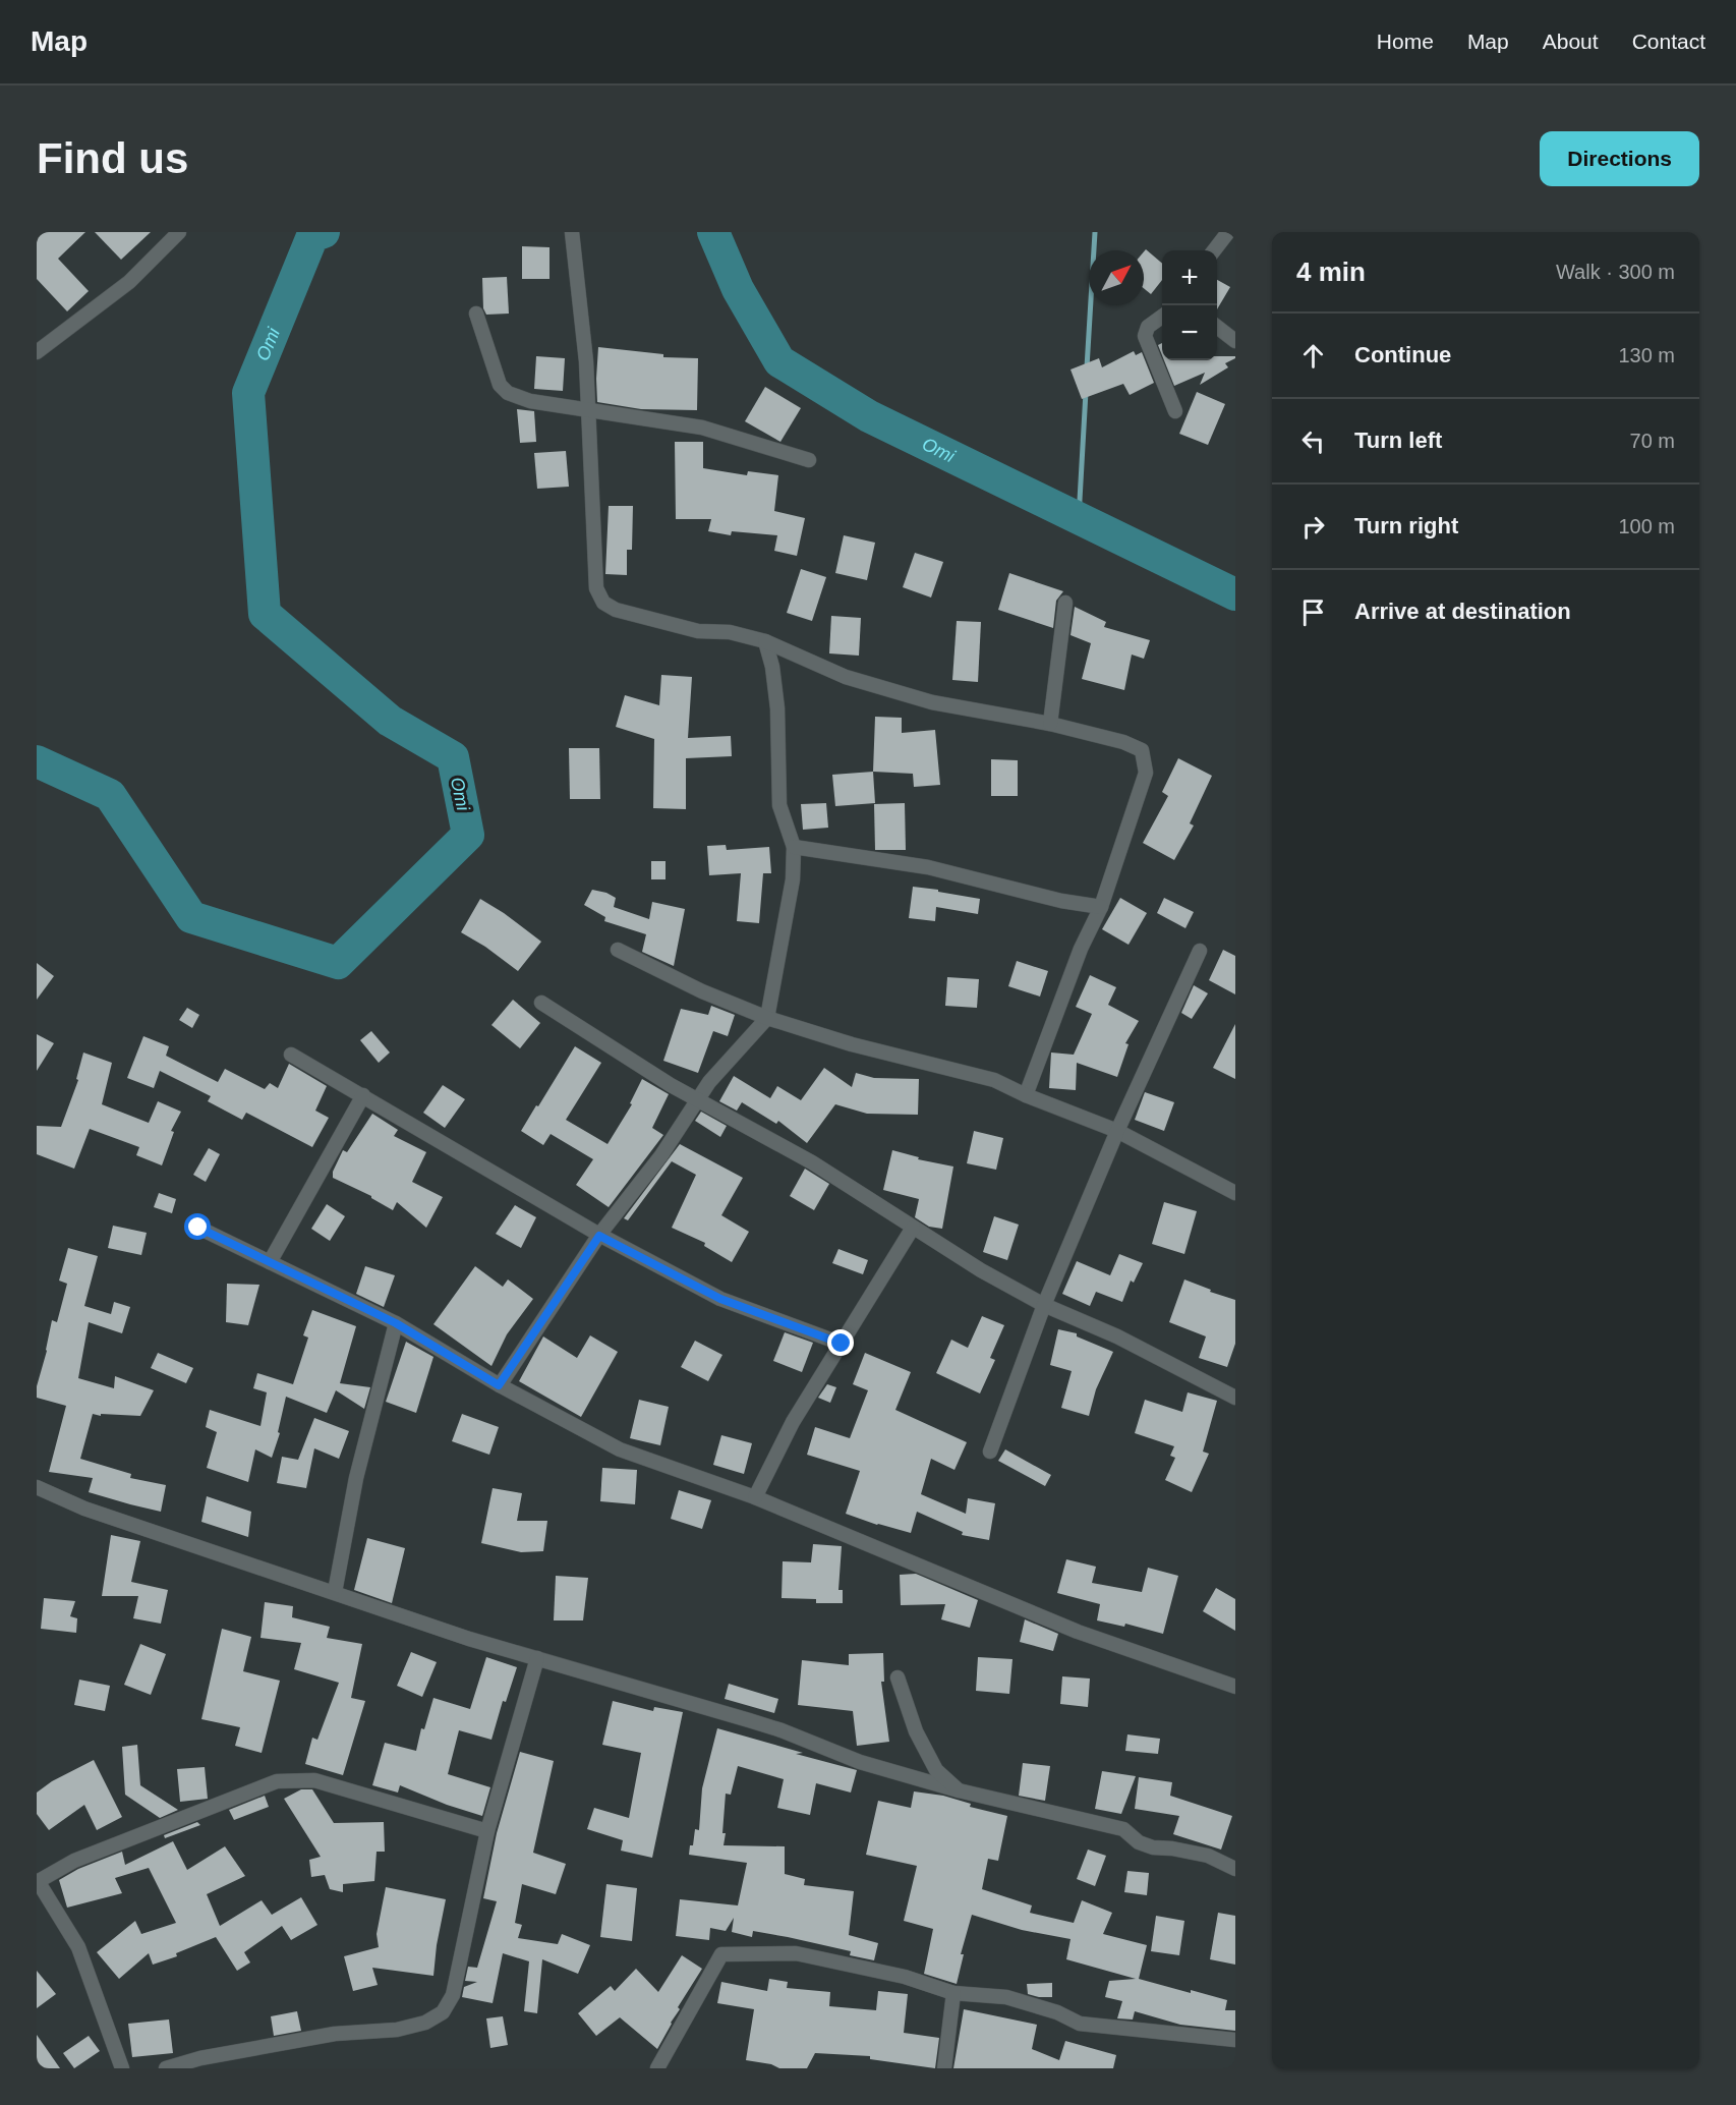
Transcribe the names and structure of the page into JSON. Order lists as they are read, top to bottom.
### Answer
{
  "water": ["Omi"],
  "north": "top right",
  "page": {
    "header": "Map",
    "nav": [
      "Home",
      "Map",
      "About",
      "Contact"
    ],
    "buttons": "Directions",
    "title": "Find us",
    "heading": ["4 min", "Walk · 300 m"],
    "map_buttons": ["+", "−"],
    "list": [
      ["Continue", "130 m"],
      ["Turn left", "70 m"],
      ["Turn right", "100 m"],
      "Arrive at destination"
    ]
  }
}
